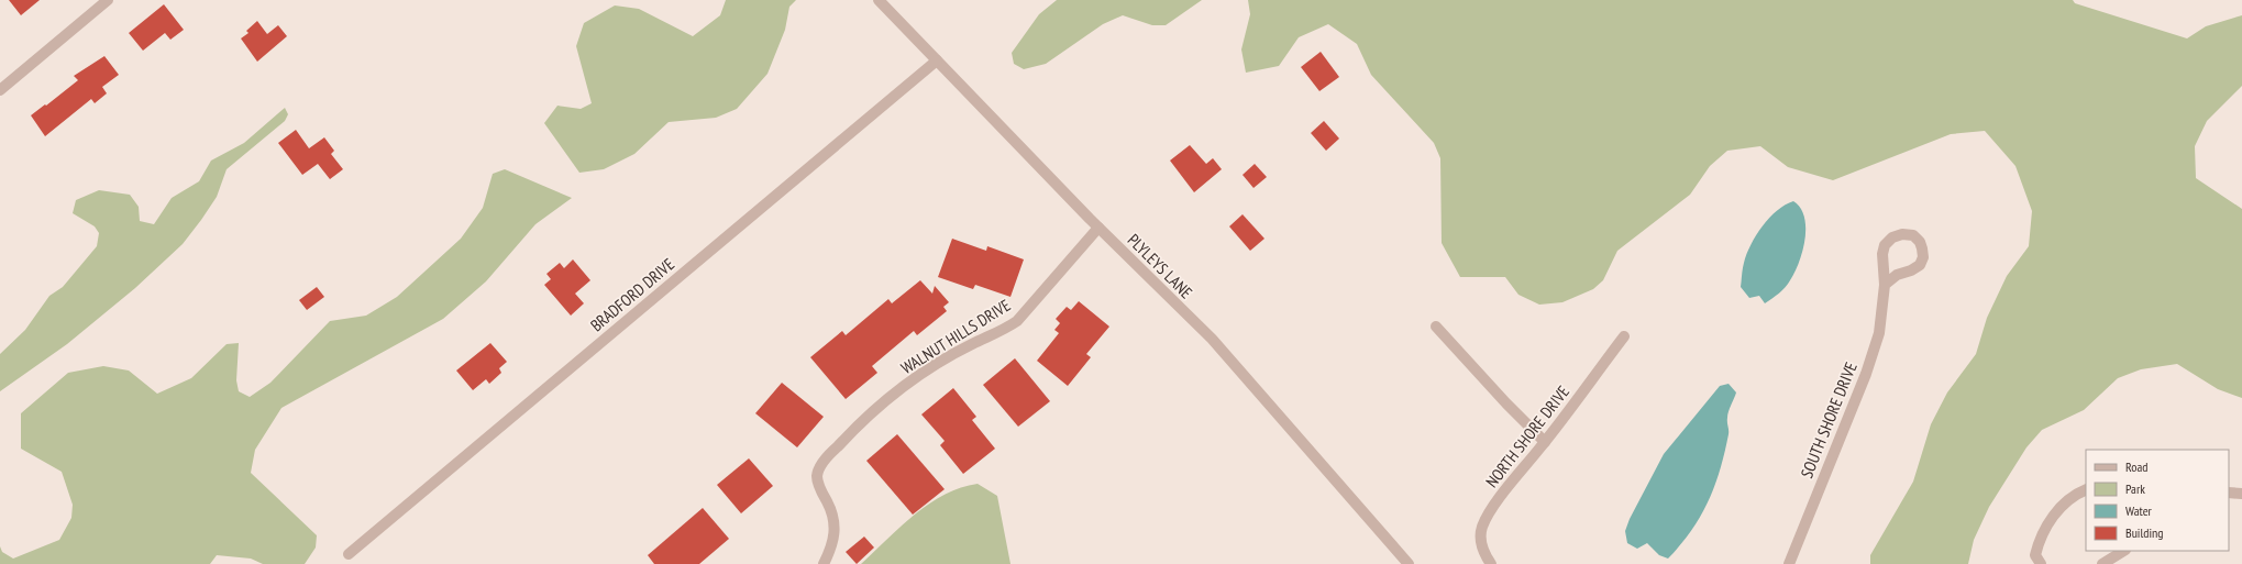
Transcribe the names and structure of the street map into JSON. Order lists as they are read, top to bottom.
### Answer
{
  "streets": {
    "street": [
      "PLYLEYS LANE",
      "BRADFORD DRIVE",
      "WALNUT HILLS DRIVE",
      "SOUTH SHORE DRIVE",
      "NORTH SHORE DRIVE"
    ]
  },
  "crossings": [
    ["PLYLEYS LANE", "BRADFORD DRIVE"],
    ["PLYLEYS LANE", "WALNUT HILLS DRIVE"]
  ],
  "legend": [
    "Road",
    "Park",
    "Water",
    "Building"
  ]
}
